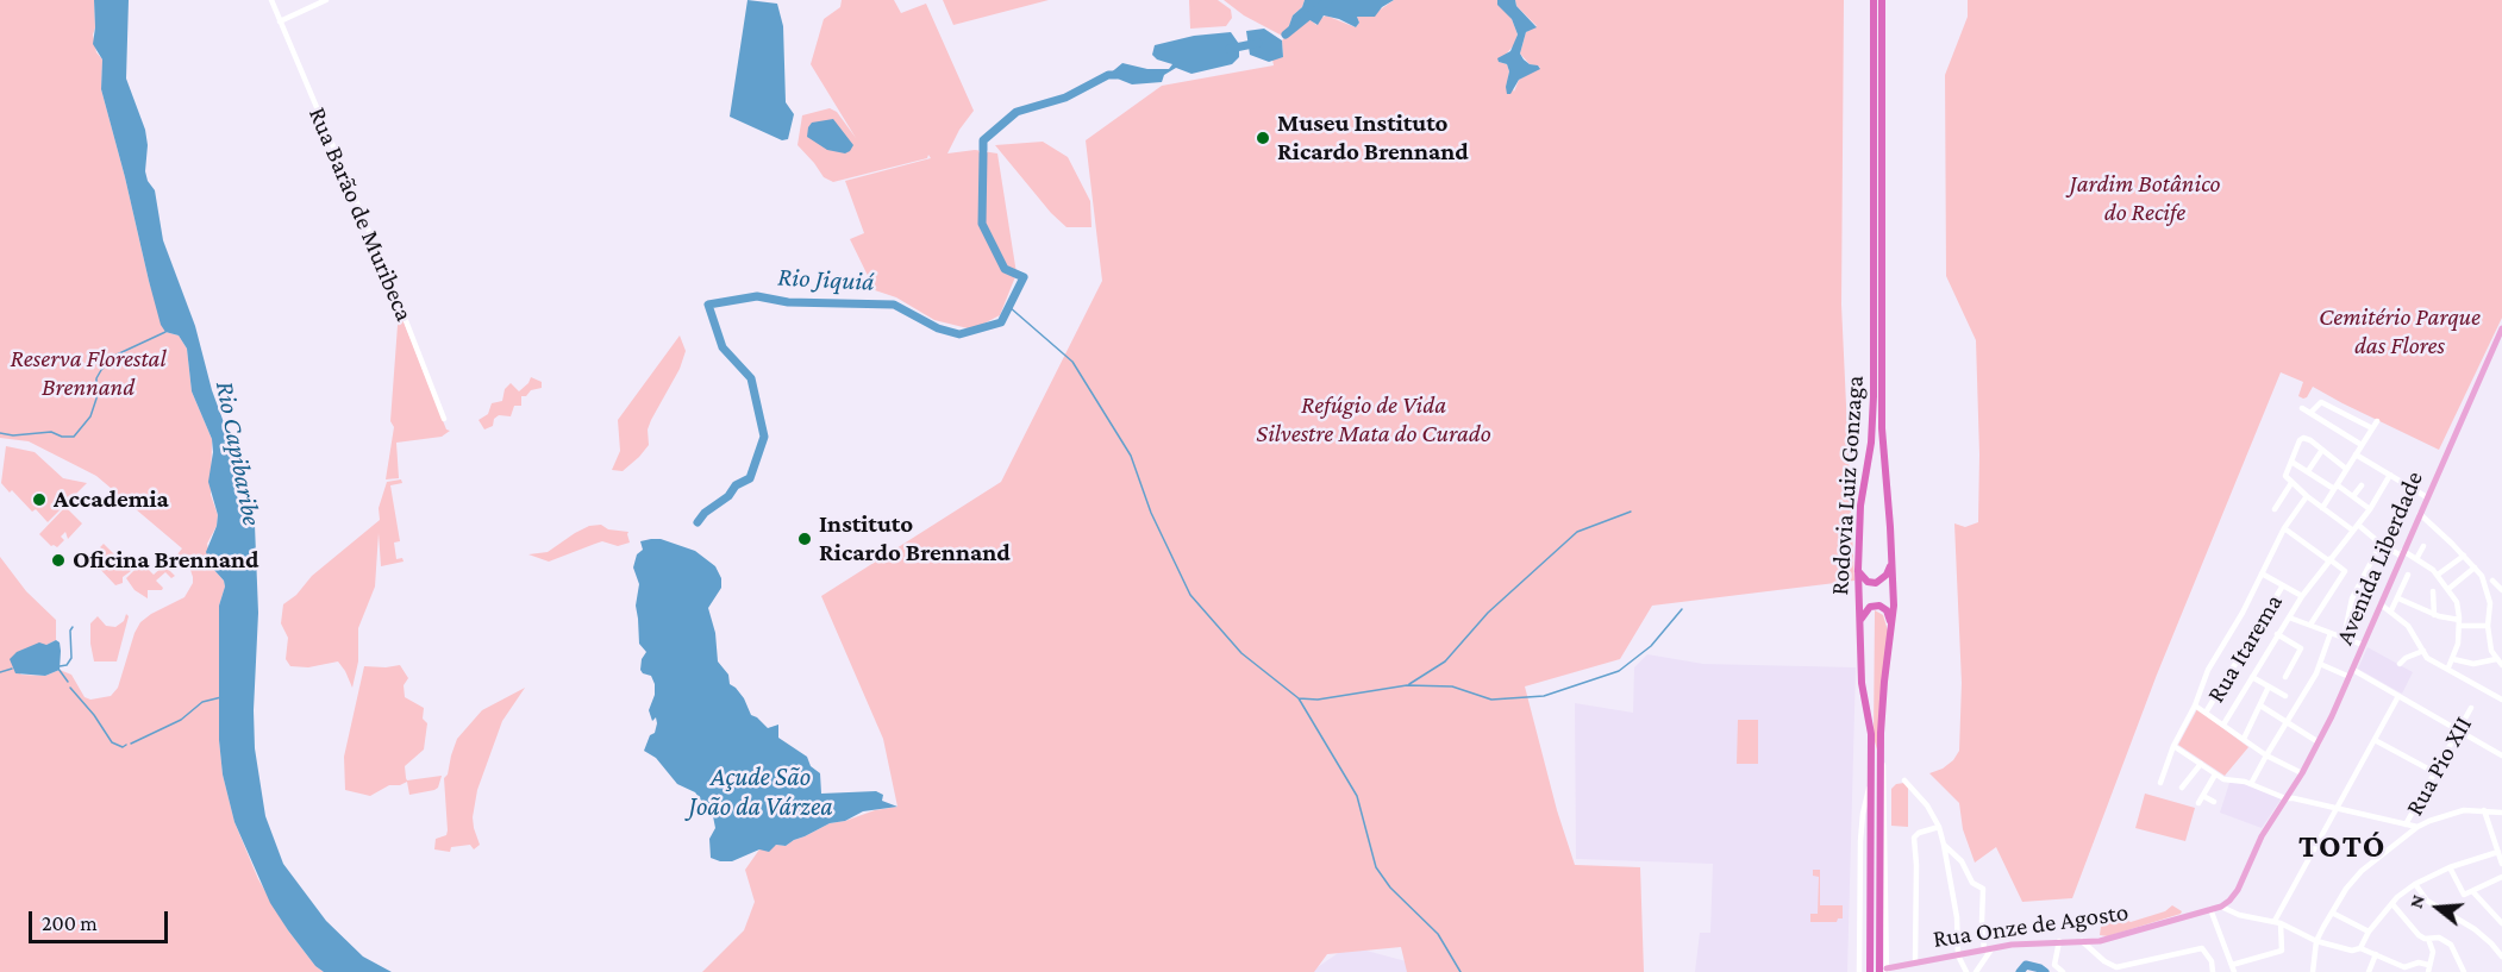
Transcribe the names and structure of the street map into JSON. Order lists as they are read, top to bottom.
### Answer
{
  "streets": {
    "highway": ["Rodovia Luiz Gonzaga"],
    "main road": ["Avenida Liberdade", "Rua Onze de Agosto"],
    "street": ["Rua Barão de Muribeca", "Rua Itarema", "Rua Pio XII"]
  },
  "crossings": [
    ["Rodovia Luiz Gonzaga", "Rua Onze de Agosto"]
  ],
  "districts": ["TOTÓ"],
  "water": ["Rio Jiquiá", "Rio Capibaribe", "Açude São João da Várzea"],
  "parks": [
    "Jardim Botânico do Recife",
    "Cemitério Parque das Flores",
    "Reserva Florestal Brennand",
    "Refúgio de Vida Silvestre Mata do Curado"
  ],
  "places": [
    "Museu Instituto Ricardo Brennand",
    "Accademia",
    "Instituto Ricardo Brennand",
    "Oficina Brennand"
  ],
  "scale_bar": "200 m",
  "north": "left"
}
